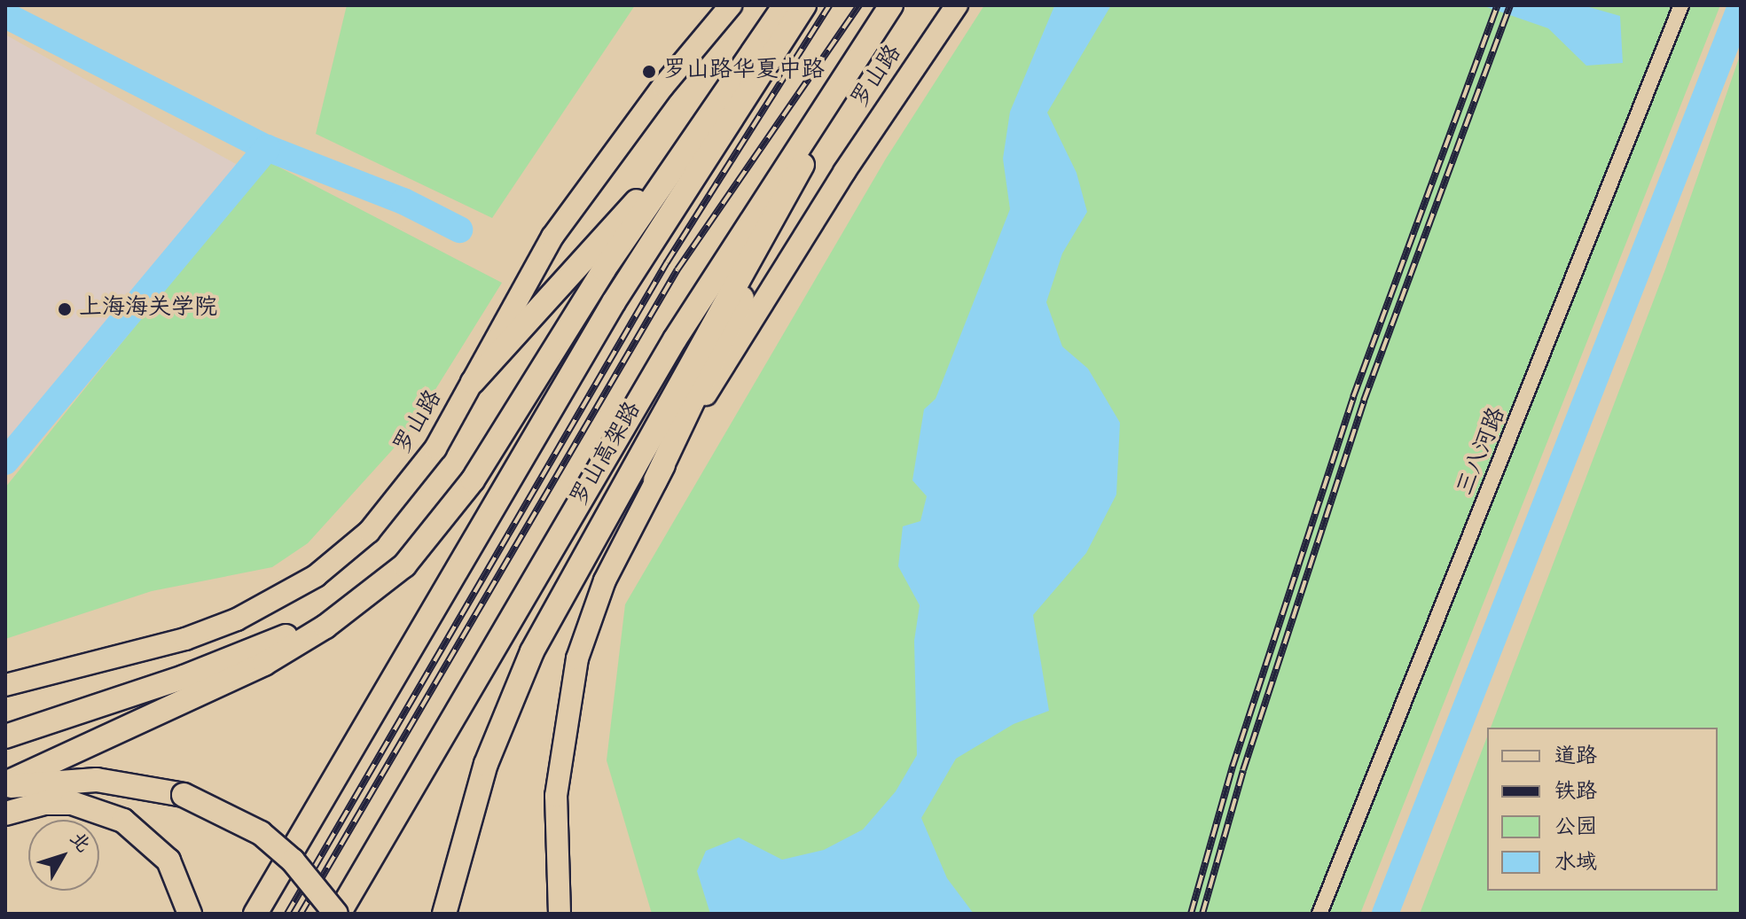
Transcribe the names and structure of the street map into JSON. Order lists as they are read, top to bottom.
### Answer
{
  "streets": {
    "highway": ["罗山高架路"],
    "main road": ["罗山路"],
    "street": ["三八河路"]
  },
  "places": ["罗山路华夏中路", "上海海关学院"],
  "legend": [
    "道路",
    "铁路",
    "公园",
    "水域"
  ],
  "north": "top right"
}
